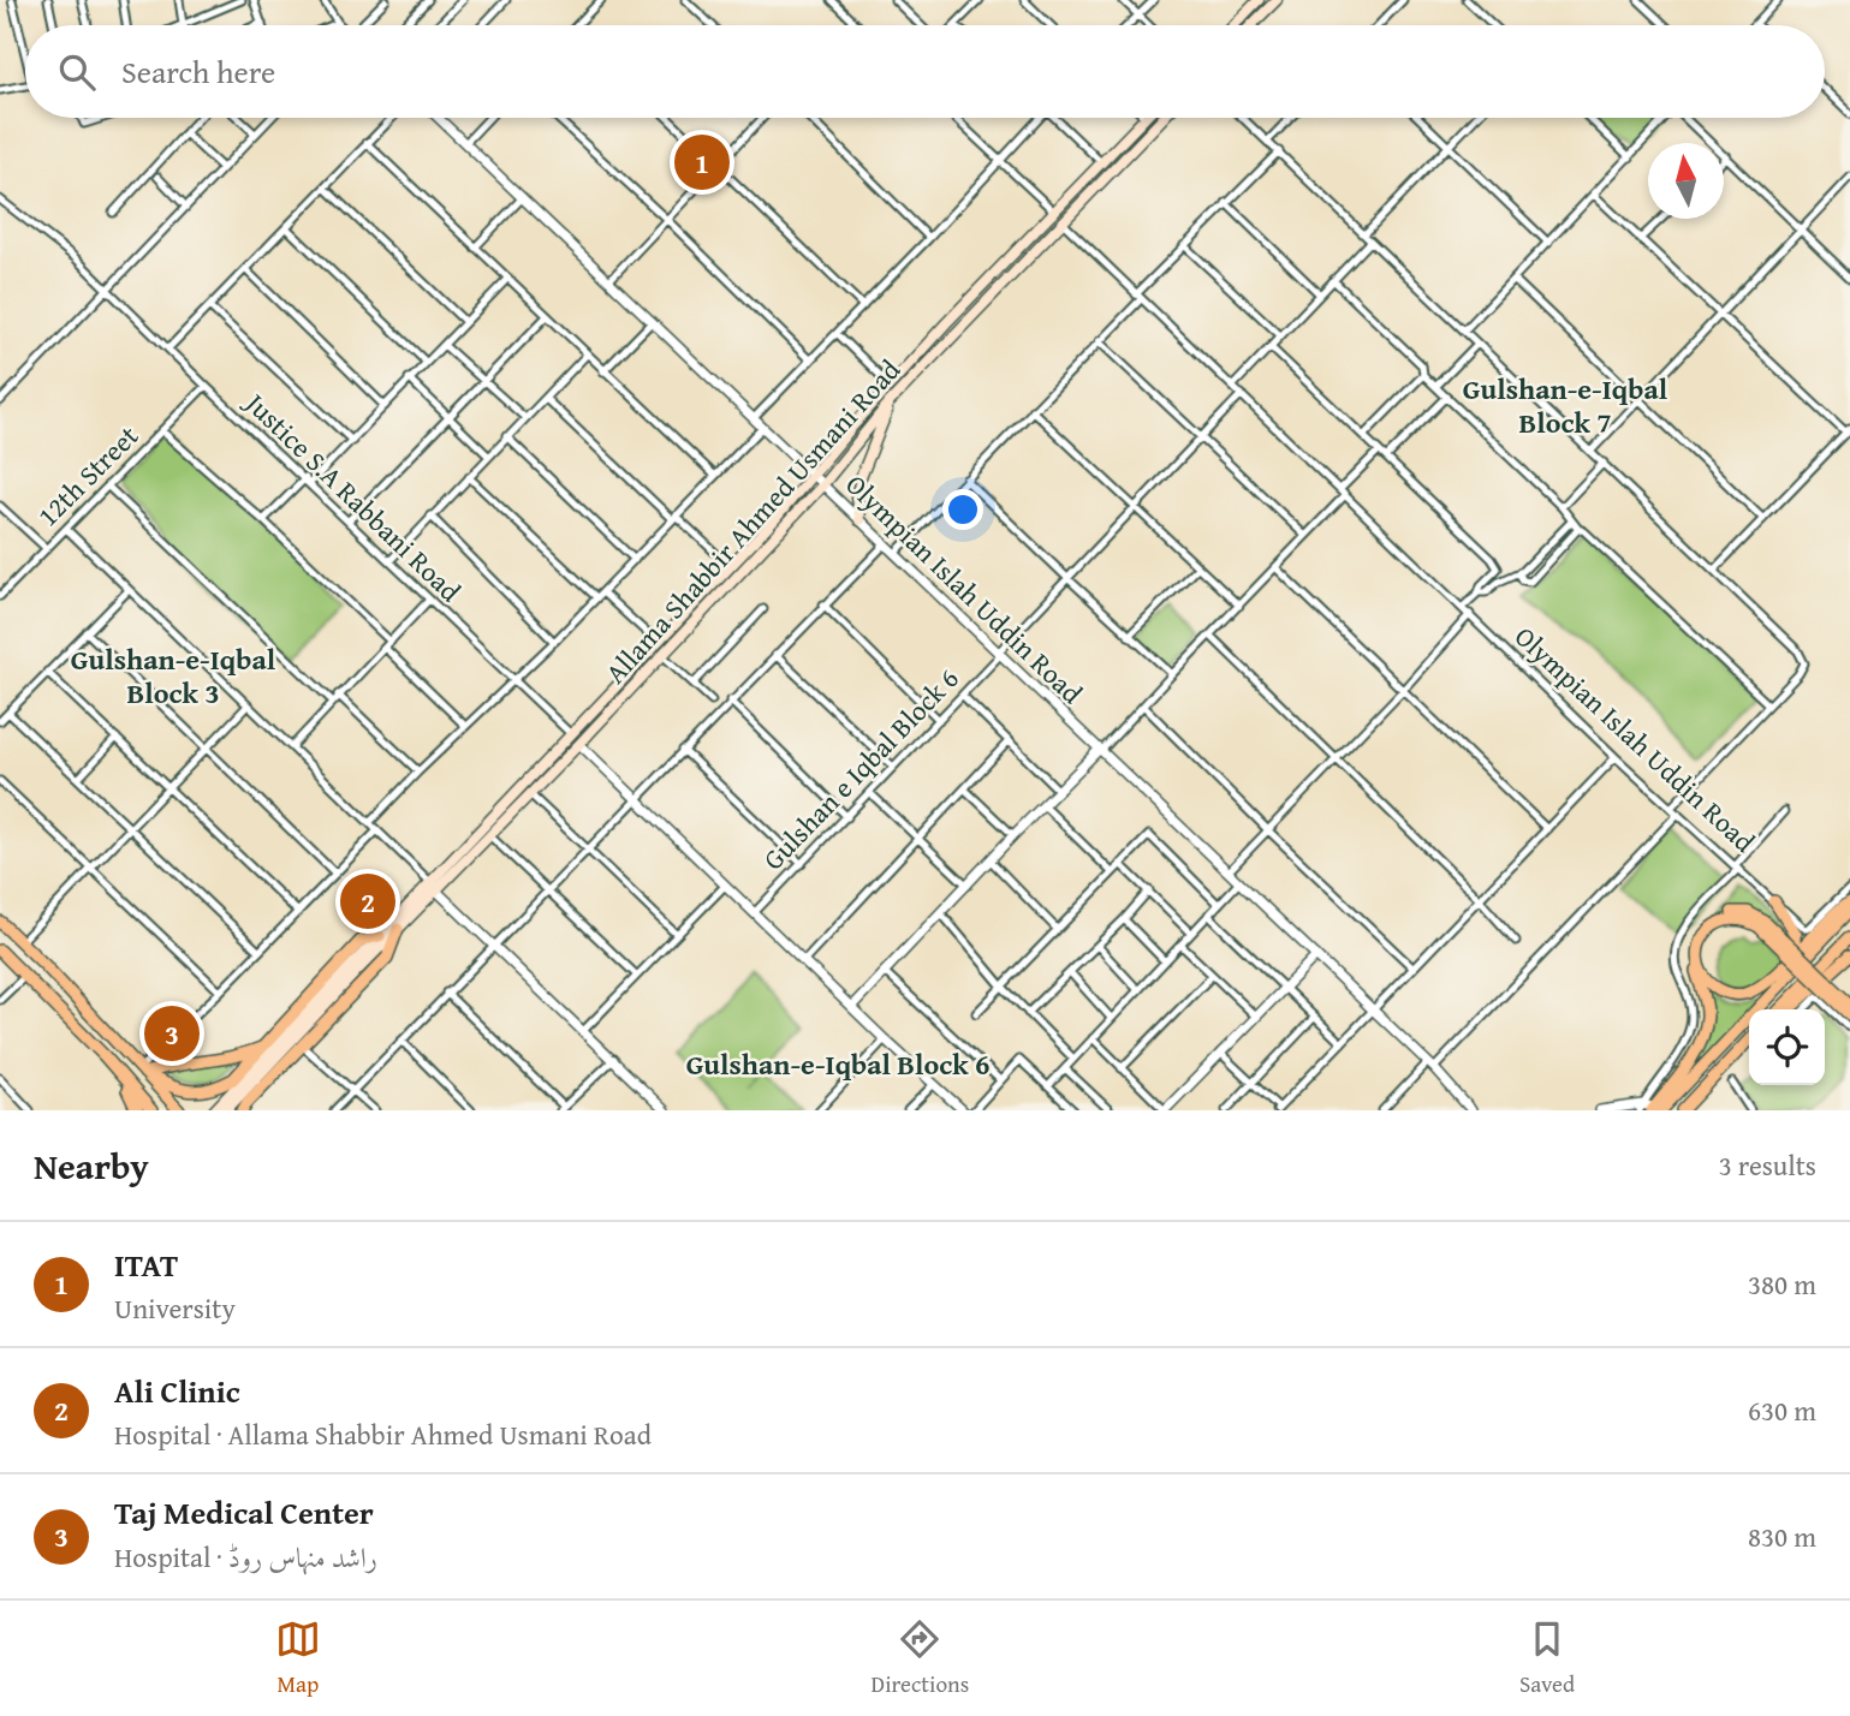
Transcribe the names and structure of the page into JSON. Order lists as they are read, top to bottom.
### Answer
{
  "streets": {
    "main road": ["Allama Shabbir Ahmed Usmani Road"],
    "street": [
      "12th Street",
      "Justice S.A Rabbani Road",
      "Olympian Islah Uddin Road",
      "Gulshan e Iqbal Block 6"
    ]
  },
  "crossings": [
    ["12th Street", "Justice S.A Rabbani Road"],
    ["Justice S.A Rabbani Road", "Allama Shabbir Ahmed Usmani Road"],
    ["Allama Shabbir Ahmed Usmani Road", "Olympian Islah Uddin Road"],
    ["Olympian Islah Uddin Road", "Gulshan e Iqbal Block 6"]
  ],
  "districts": ["Gulshan-e-Iqbal Block 7", "Gulshan-e-Iqbal Block 3", "Gulshan-e-Iqbal Block 6"],
  "north": "top",
  "page": {
    "search": "Search here",
    "pins": ["1", "2", "3"],
    "heading": ["Nearby", "3 results"],
    "list": [
      {
        "mark": "1",
        "name": "ITAT",
        "note": "University",
        "value": "380 m"
      },
      {
        "mark": "2",
        "name": "Ali Clinic",
        "note": "Hospital · Allama Shabbir Ahmed Usmani Road",
        "value": "630 m"
      },
      {
        "mark": "3",
        "name": "Taj Medical Center",
        "note": "Hospital · راشد منہاس روڈ",
        "value": "830 m"
      }
    ],
    "nav": ["Map", "Directions", "Saved"]
  }
}
